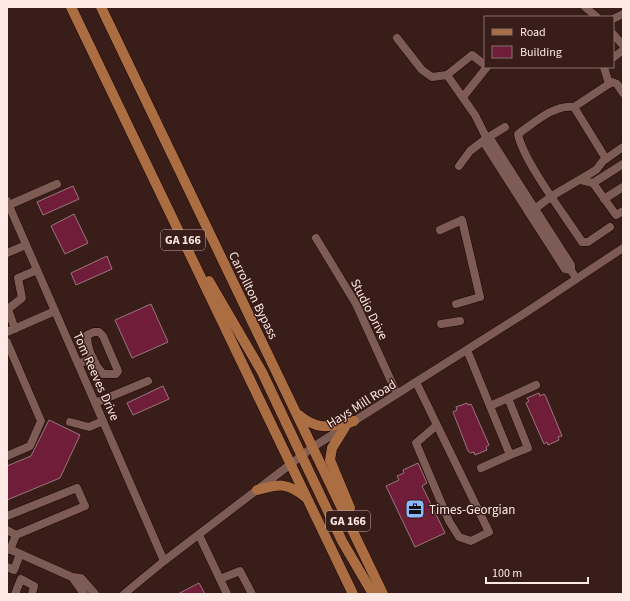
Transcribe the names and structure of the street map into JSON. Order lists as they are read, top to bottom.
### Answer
{
  "streets": {
    "main road": ["GA 166", "Carrollton Bypass"],
    "street": ["Studio Drive", "Tom Reeves Drive", "Hays Mill Road"]
  },
  "crossings": [
    ["GA 166", "Hays Mill Road"],
    ["Carrollton Bypass", "Hays Mill Road"],
    ["Studio Drive", "Hays Mill Road"],
    ["Tom Reeves Drive", "Hays Mill Road"]
  ],
  "places": {
    "office": ["Times-Georgian"]
  },
  "legend": ["Road", "Building"],
  "scale_bar": "100 m"
}
